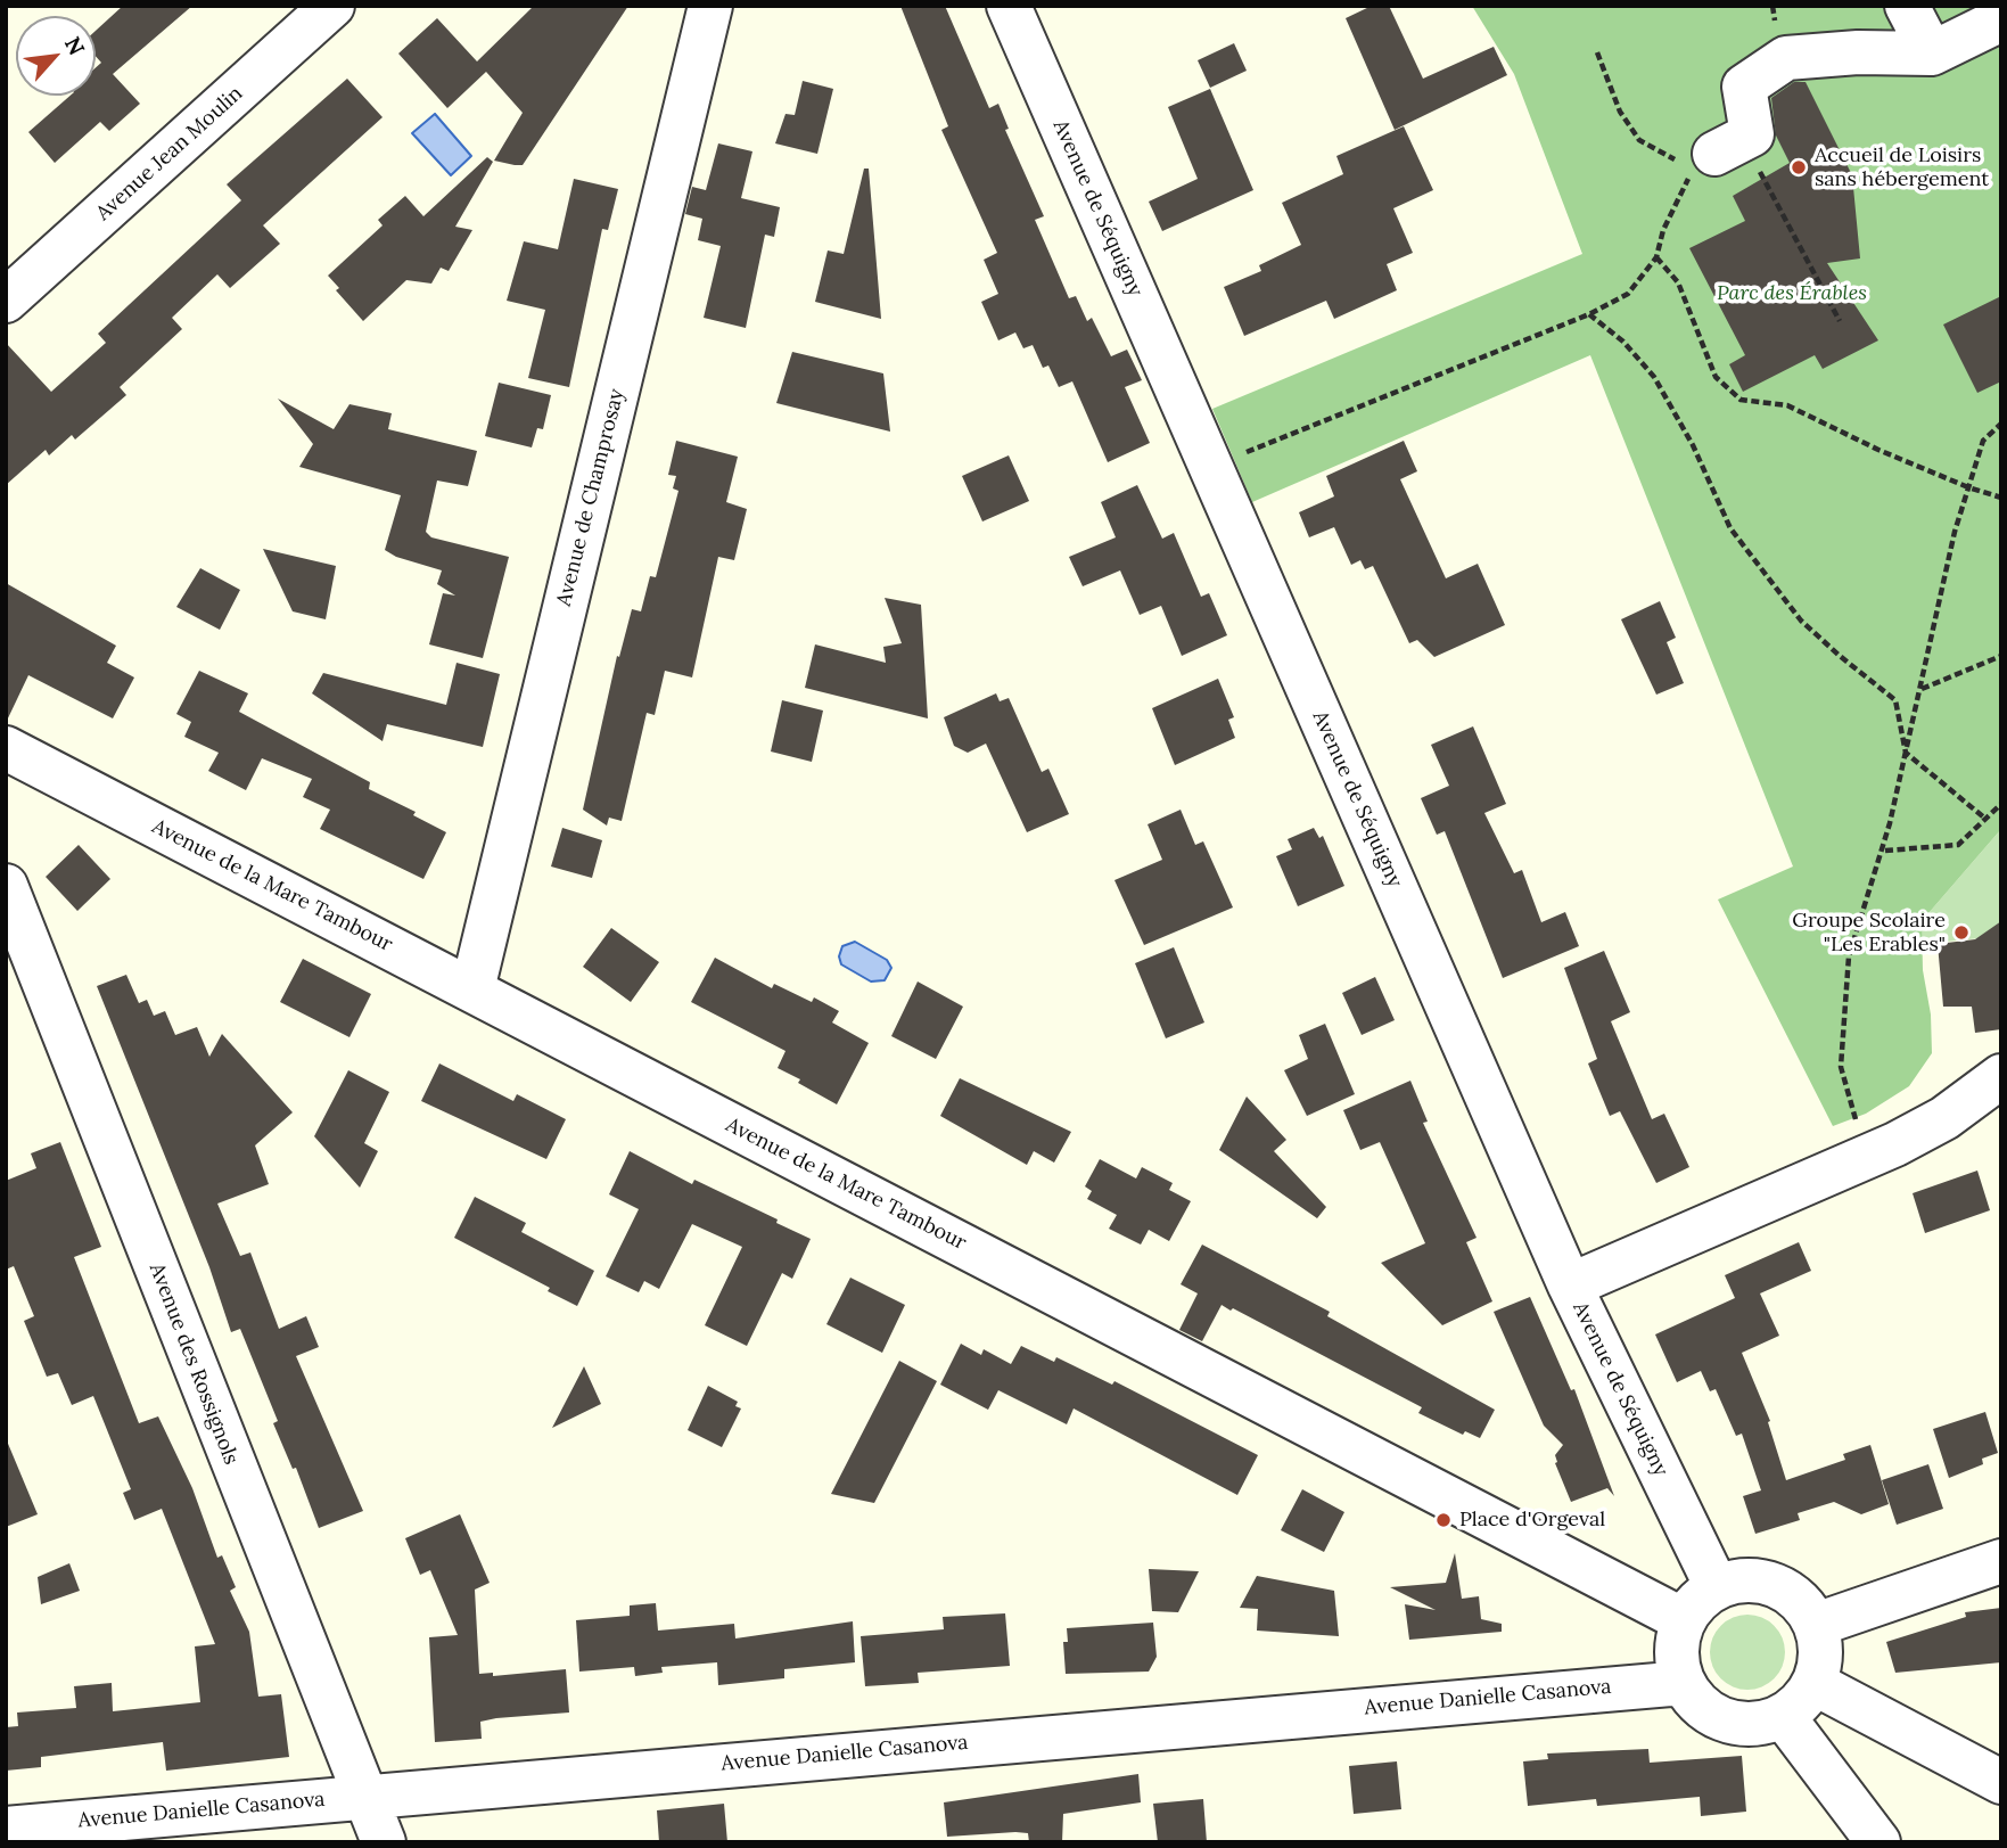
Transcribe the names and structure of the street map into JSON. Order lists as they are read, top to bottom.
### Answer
{
  "streets": {
    "street": [
      "Avenue Jean Moulin",
      "Avenue de Séquigny",
      "Avenue de Champrosay",
      "Avenue de la Mare Tambour",
      "Avenue des Rossignols",
      "Avenue Danielle Casanova"
    ]
  },
  "crossings": [
    ["Avenue de Séquigny", "Avenue de la Mare Tambour"],
    ["Avenue de Séquigny", "Avenue Danielle Casanova"],
    ["Avenue de Champrosay", "Avenue de la Mare Tambour"],
    ["Avenue de la Mare Tambour", "Avenue Danielle Casanova"],
    ["Avenue des Rossignols", "Avenue Danielle Casanova"]
  ],
  "parks": ["Parc des Érables"],
  "places": ["Accueil de Loisirs sans hébergement", "Groupe Scolaire \"Les Erables\"", "Place d'Orgeval"],
  "north": "top right"
}
